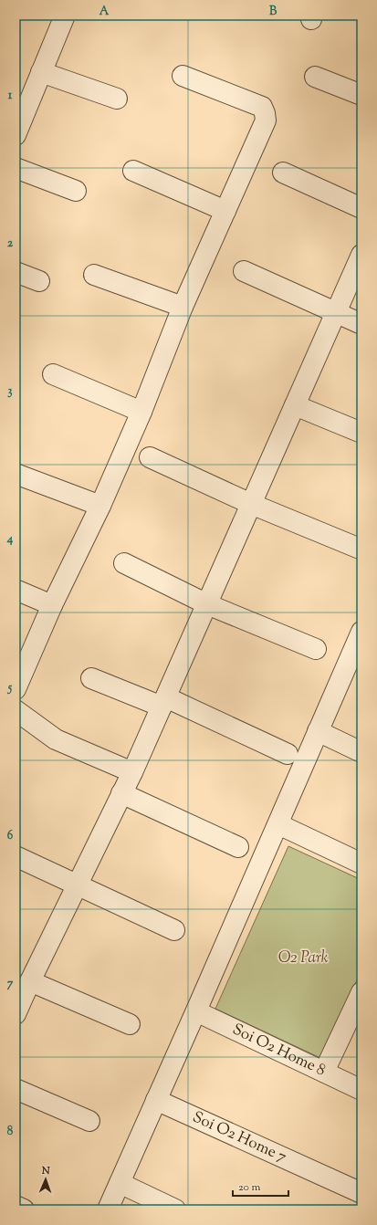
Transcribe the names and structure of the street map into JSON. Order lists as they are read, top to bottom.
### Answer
{
  "streets": {
    "street": ["Soi O2 Home 8", "Soi O2 Home 7"]
  },
  "parks": ["O2 Park"],
  "scale_bar": "20 m",
  "north": "top",
  "grid": {
    "columns": ["A", "B"],
    "rows": [
      "1",
      "2",
      "3",
      "4",
      "5",
      "6",
      "7",
      "8"
    ]
  }
}
